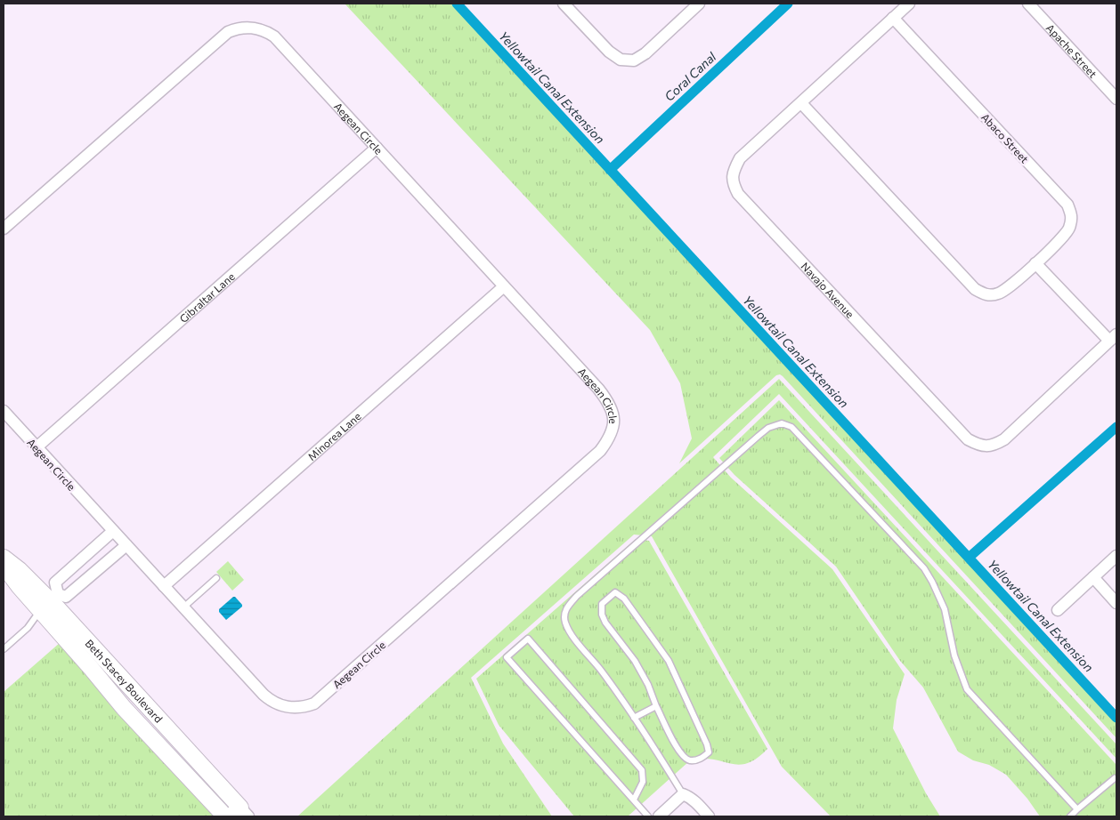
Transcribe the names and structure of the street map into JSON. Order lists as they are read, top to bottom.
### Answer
{
  "streets": {
    "street": [
      "Apache Street",
      "Aegean Circle",
      "Abaco Street",
      "Navajo Avenue",
      "Gibraltar Lane",
      "Minorea Lane",
      "Beth Stacey Boulevard"
    ]
  },
  "crossings": [
    ["Aegean Circle", "Gibraltar Lane"],
    ["Aegean Circle", "Minorea Lane"],
    ["Abaco Street", "Navajo Avenue"]
  ],
  "water": ["Coral Canal", "Yellowtail Canal Extension"]
}
